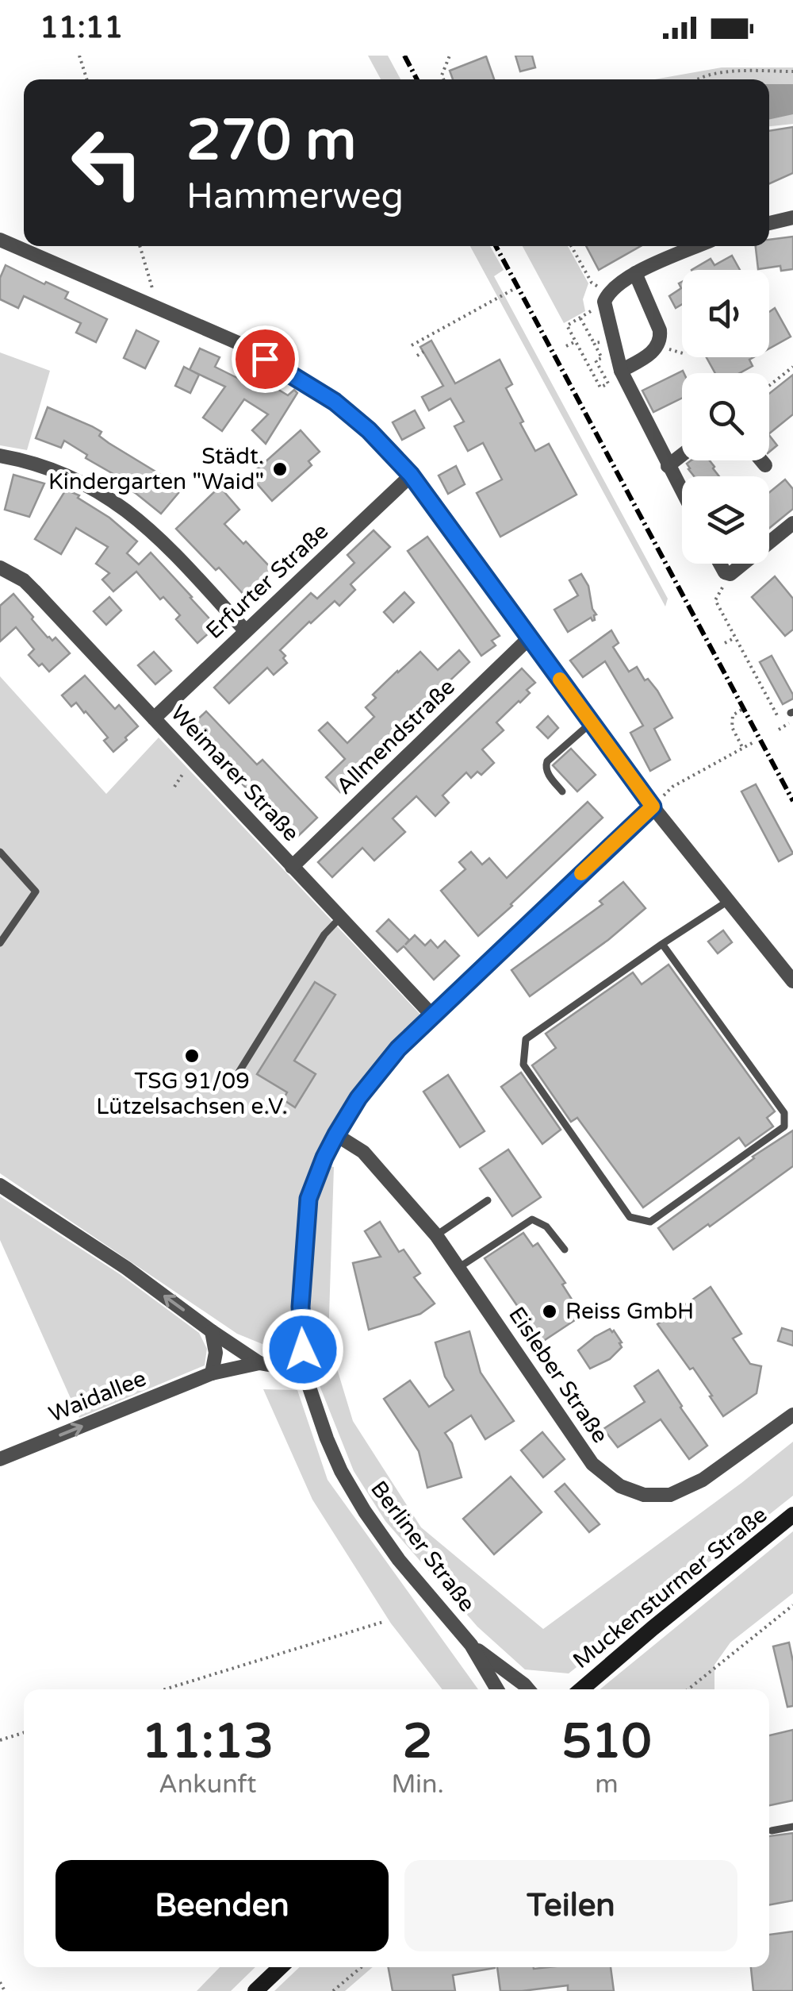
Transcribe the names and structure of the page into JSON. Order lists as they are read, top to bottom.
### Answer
{
  "streets": {
    "main road": ["Muckensturmer Straße"],
    "street": [
      "Erfurter Straße",
      "Allmendstraße",
      "Weimarer Straße",
      "Eisleber Straße",
      "Waidallee",
      "Berliner Straße"
    ]
  },
  "crossings": [
    ["Erfurter Straße", "Weimarer Straße"],
    ["Allmendstraße", "Weimarer Straße"],
    ["Weimarer Straße", "Berliner Straße"],
    ["Eisleber Straße", "Berliner Straße"],
    ["Waidallee", "Berliner Straße"]
  ],
  "one_way": ["Waidallee"],
  "places": ["Städt. Kindergarten \"Waid\"", "TSG 91/09 Lützelsachsen e.V.", "Reiss GmbH"],
  "page": {
    "status": "11:11",
    "turn": ["270 m", "Hammerweg"],
    "eta": [
      "11:13",
      "Ankunft",
      "2",
      "Min.",
      "510",
      "m"
    ],
    "buttons": ["Beenden", "Teilen"]
  }
}
